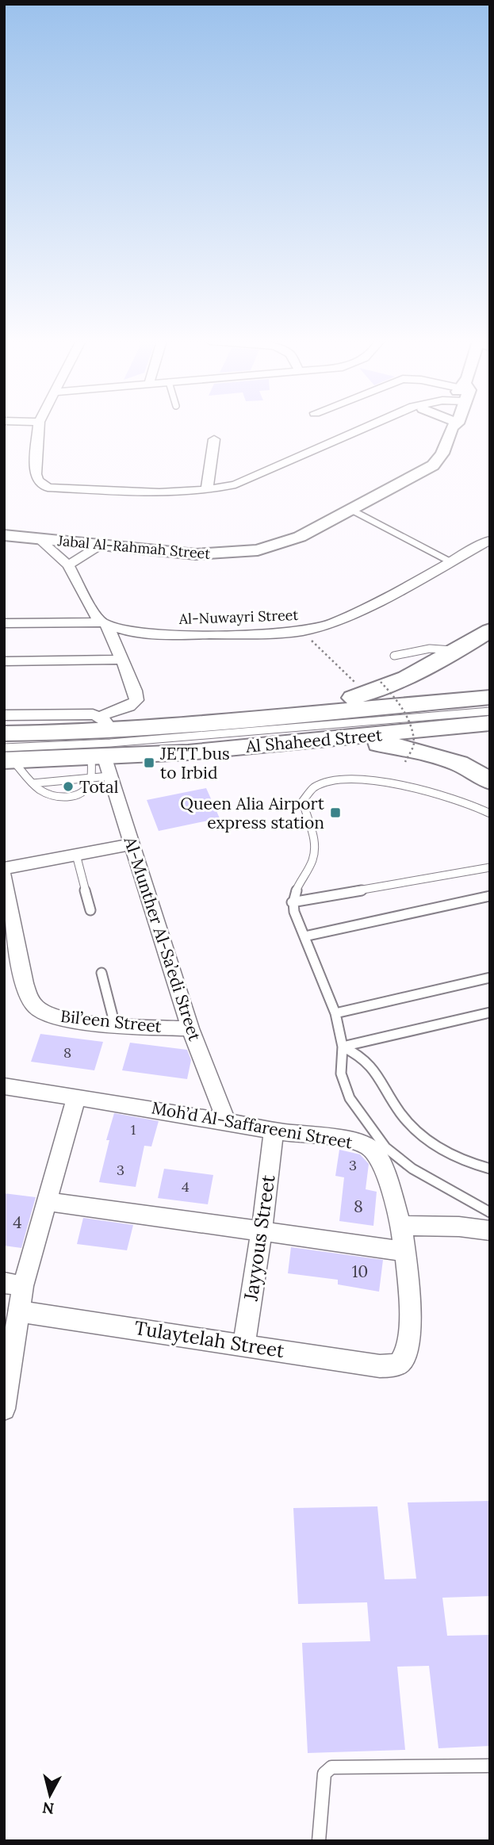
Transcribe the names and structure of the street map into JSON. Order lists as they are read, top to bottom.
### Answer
{
  "streets": {
    "highway": ["Al Shaheed Street"],
    "street": [
      "Jabal Al-Rahmah Street",
      "Al-Nuwayri Street",
      "Al-Munther Al-Sa’edi Street",
      "Bil’een Street",
      "Moh’d Al-Saffareeni Street",
      "Jayyous Street",
      "Tulaytelah Street"
    ]
  },
  "crossings": [
    ["Al Shaheed Street", "Al-Munther Al-Sa’edi Street"],
    ["Al-Munther Al-Sa’edi Street", "Bil’een Street"],
    ["Al-Munther Al-Sa’edi Street", "Moh’d Al-Saffareeni Street"],
    ["Moh’d Al-Saffareeni Street", "Jayyous Street"],
    ["Moh’d Al-Saffareeni Street", "Tulaytelah Street"],
    ["Jayyous Street", "Tulaytelah Street"]
  ],
  "places": {
    "transit": ["JETT bus to Irbid", "Queen Alia Airport express station"],
    "other": ["Total"]
  },
  "house_numbers": [
    "8",
    "1",
    "3",
    "3",
    "4",
    "8",
    "4",
    "10"
  ],
  "north": "bottom"
}
